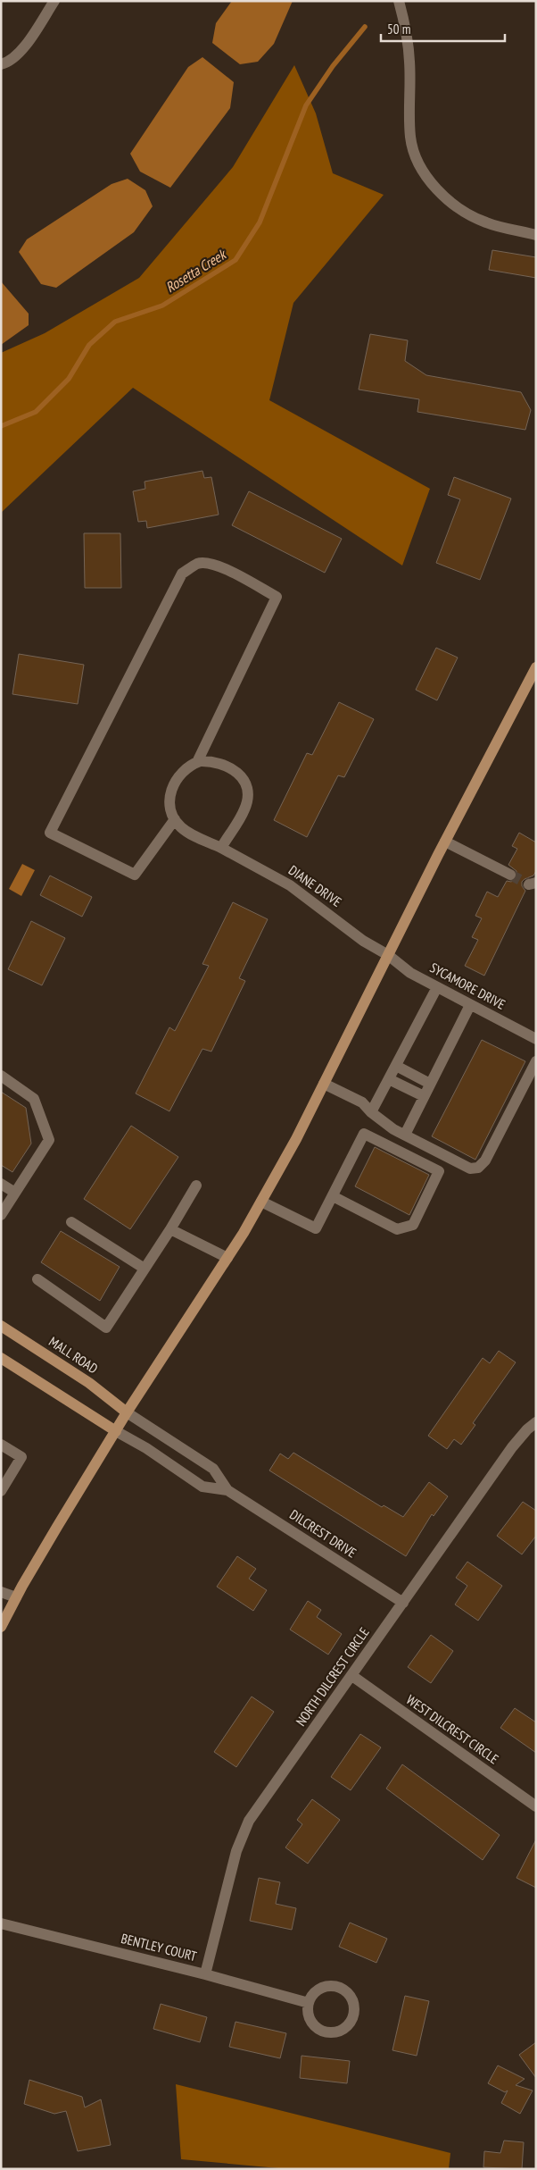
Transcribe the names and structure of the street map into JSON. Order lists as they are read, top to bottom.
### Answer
{
  "streets": {
    "main road": ["MALL ROAD"],
    "street": [
      "DIANE DRIVE",
      "SYCAMORE DRIVE",
      "DILCREST DRIVE",
      "NORTH DILCREST CIRCLE",
      "WEST DILCREST CIRCLE",
      "BENTLEY COURT"
    ]
  },
  "crossings": [
    ["DIANE DRIVE", "SYCAMORE DRIVE"],
    ["MALL ROAD", "DILCREST DRIVE"],
    ["DILCREST DRIVE", "NORTH DILCREST CIRCLE"],
    ["NORTH DILCREST CIRCLE", "WEST DILCREST CIRCLE"],
    ["NORTH DILCREST CIRCLE", "BENTLEY COURT"]
  ],
  "water": ["Rosetta Creek"],
  "scale_bar": "50 m"
}
